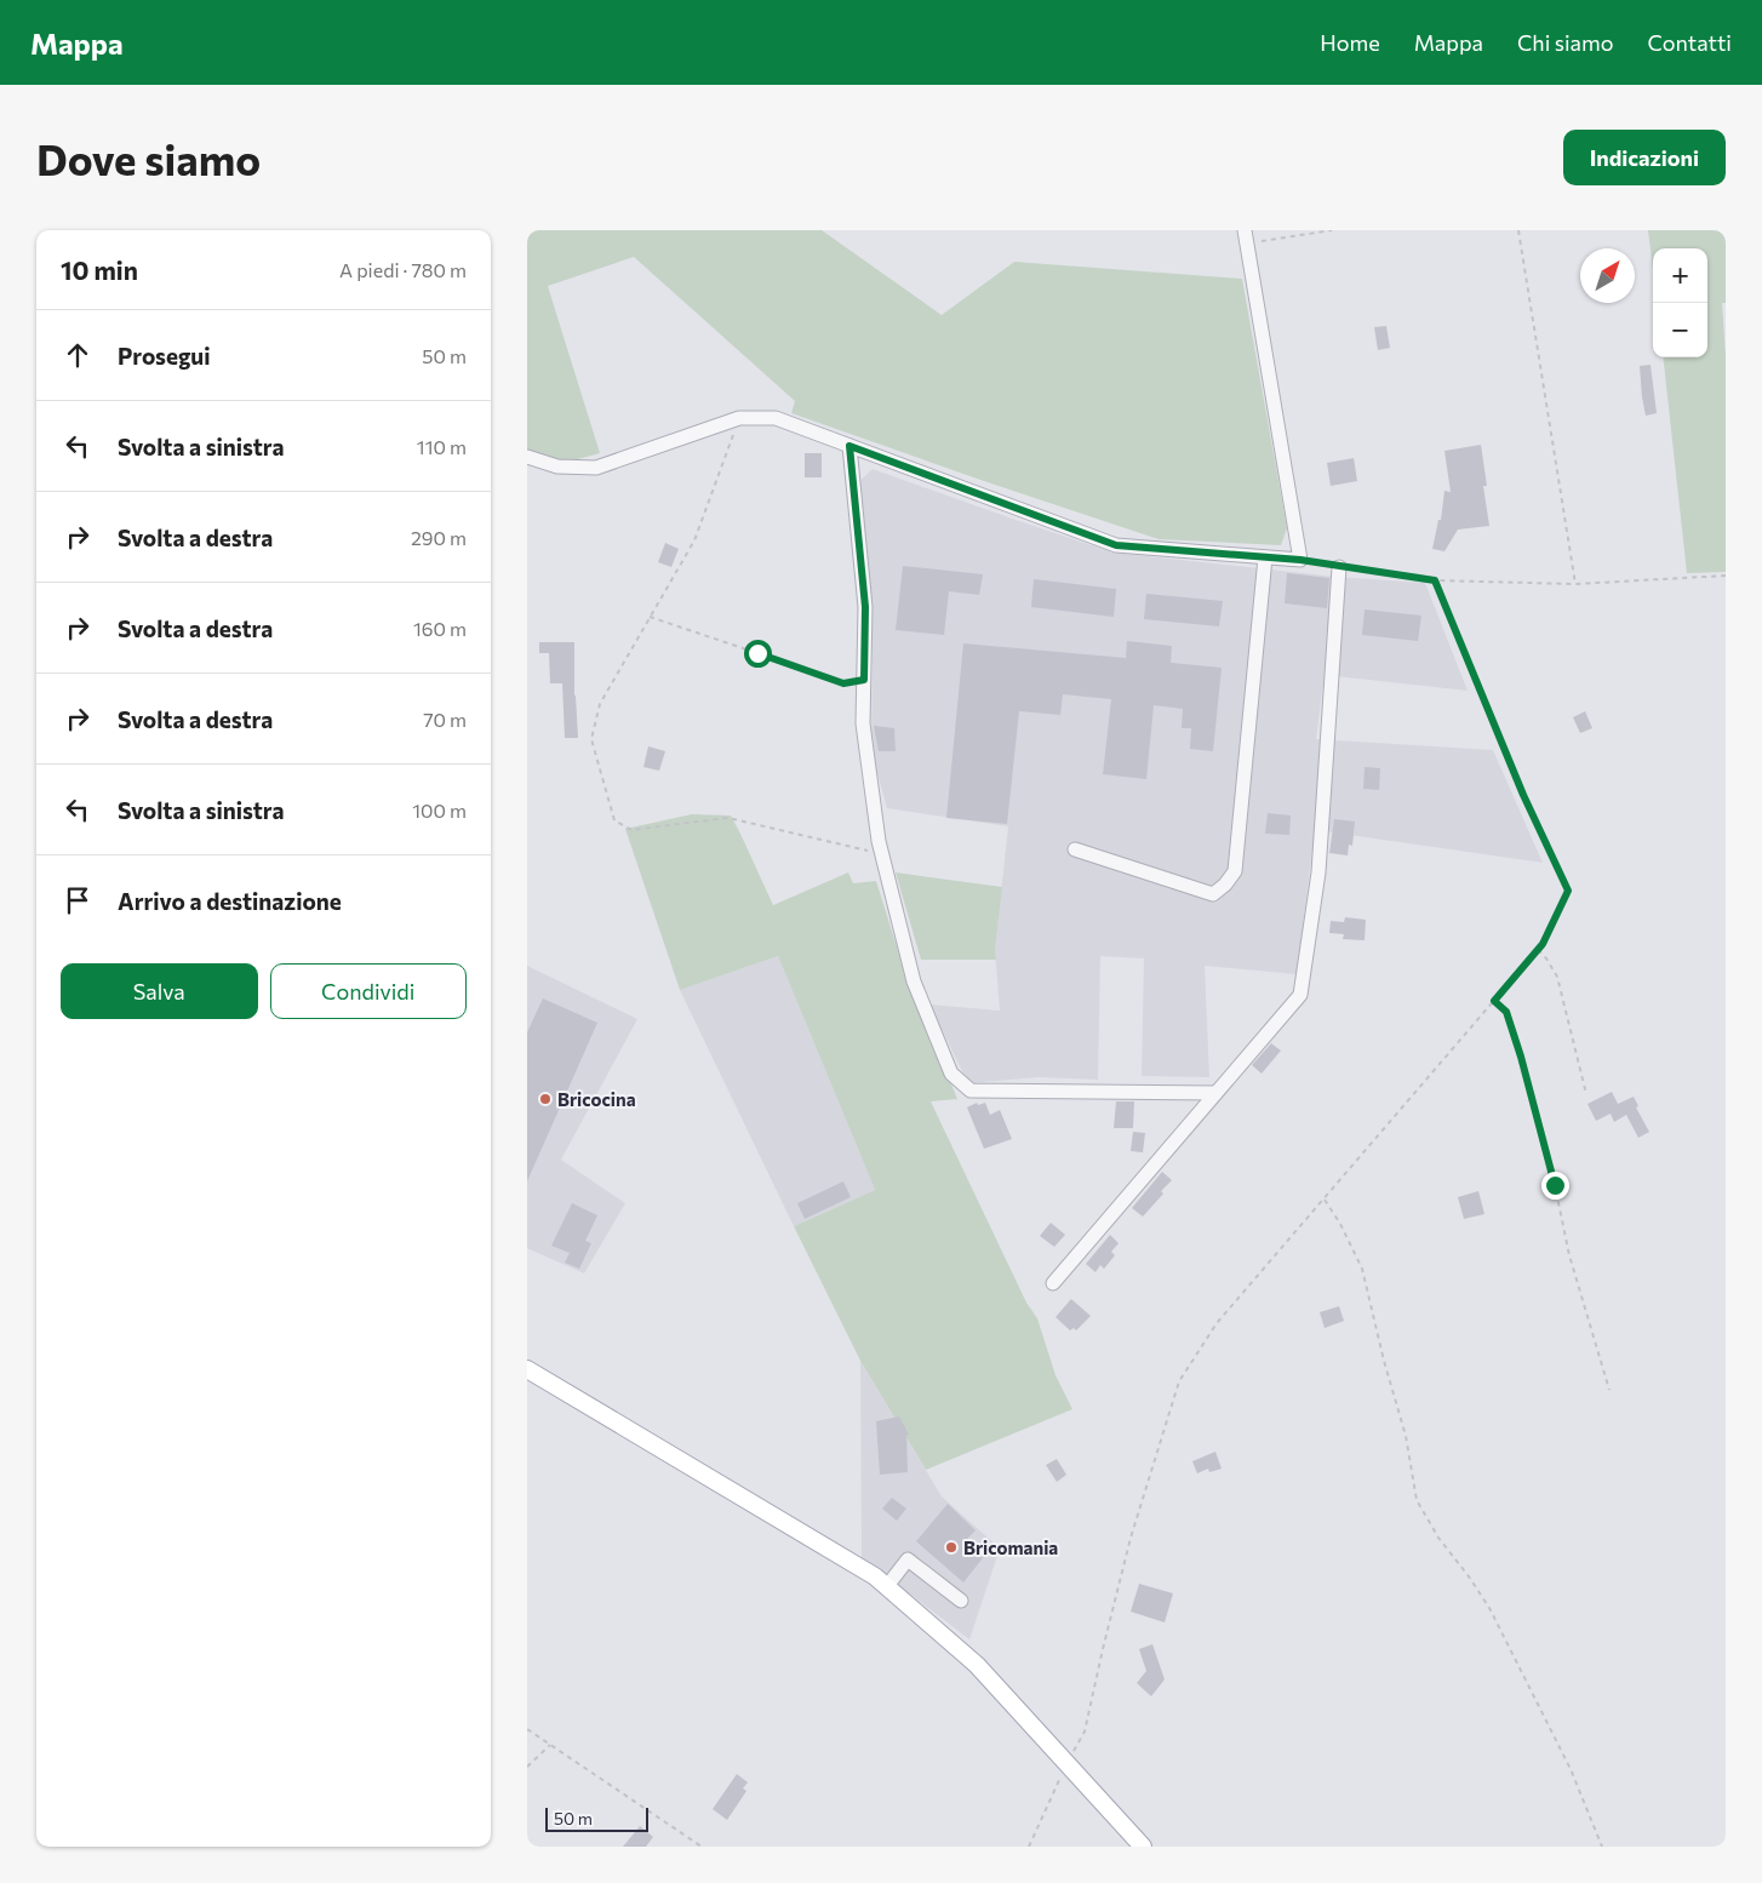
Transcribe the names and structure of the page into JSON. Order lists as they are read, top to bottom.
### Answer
{
  "places": ["Bricocina", "Bricomania"],
  "scale_bar": "50 m",
  "north": "top right",
  "page": {
    "header": "Mappa",
    "nav": [
      "Home",
      "Mappa",
      "Chi siamo",
      "Contatti"
    ],
    "buttons": [
      "Indicazioni",
      ["Salva", "Condividi"]
    ],
    "title": "Dove siamo",
    "heading": ["10 min", "A piedi · 780 m"],
    "map_buttons": ["+", "−"],
    "list": [
      ["Prosegui", "50 m"],
      ["Svolta a sinistra", "110 m"],
      ["Svolta a destra", "290 m"],
      ["Svolta a destra", "160 m"],
      ["Svolta a destra", "70 m"],
      ["Svolta a sinistra", "100 m"],
      "Arrivo a destinazione"
    ],
    "scale": "50 m"
  }
}
